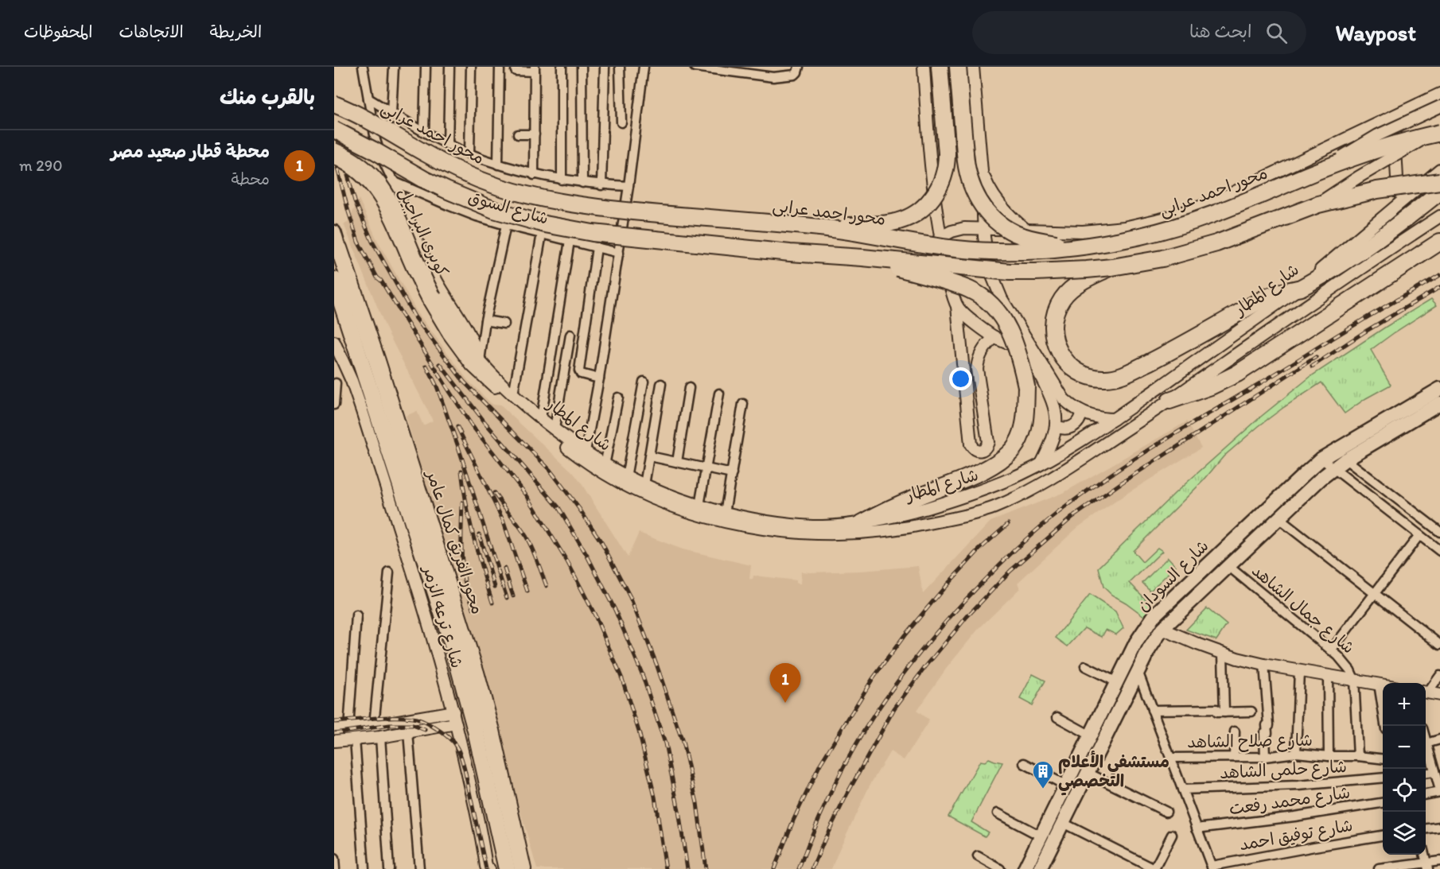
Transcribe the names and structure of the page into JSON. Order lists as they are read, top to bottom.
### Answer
{
  "streets": {
    "highway": ["محور احمد عرابى", "محور الفريق كمال عامر"],
    "main road": ["شارع السودان"],
    "street": [
      "شارع السوق",
      "كوبرى البراجيل",
      "شارع المطار",
      "شارع جمال الشاهد",
      "شارع ترعه الزمر",
      "شارع صلاح الشاهد",
      "شارع حلمى الشاهد",
      "شارع محمد رفعت",
      "شارع توفيق احمد"
    ]
  },
  "crossings": [
    ["كوبرى البراجيل", "شارع المطار"],
    ["شارع السودان", "شارع جمال الشاهد"]
  ],
  "places": {
    "building": ["مستشفي الأعلام التخصصي"]
  },
  "page": {
    "header": "Waypost",
    "search": "ابحث هنا",
    "nav": ["الخريطة", "الاتجاهات", "المحفوظات"],
    "heading": "بالقرب منك",
    "list": [
      {
        "mark": "1",
        "name": "محطة قطار صعيد مصر",
        "note": "محطة",
        "value": "290 m"
      }
    ],
    "pins": "1",
    "map_buttons": ["+", "−"]
  }
}
